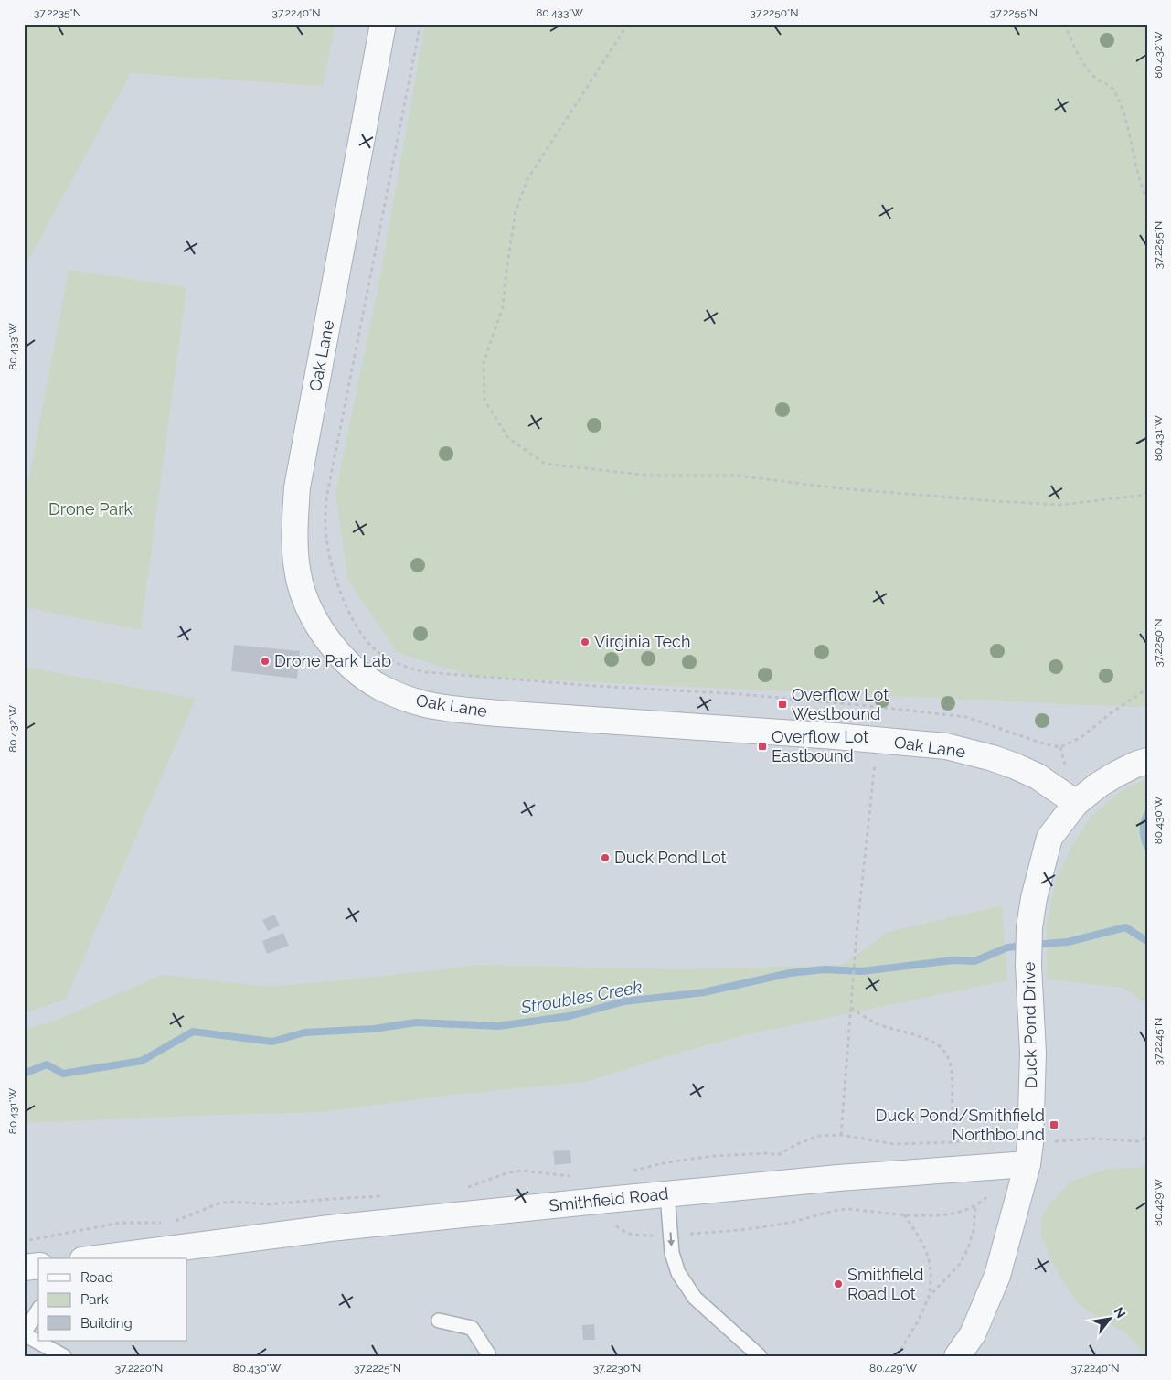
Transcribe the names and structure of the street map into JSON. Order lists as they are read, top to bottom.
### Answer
{
  "streets": {
    "street": ["Oak Lane", "Duck Pond Drive", "Smithfield Road"]
  },
  "crossings": [
    ["Oak Lane", "Duck Pond Drive"],
    ["Duck Pond Drive", "Smithfield Road"]
  ],
  "water": ["Stroubles Creek"],
  "parks": ["Drone Park"],
  "places": {
    "other": [
      "Virginia Tech",
      "Drone Park Lab",
      "Duck Pond Lot",
      "Smithfield Road Lot"
    ],
    "transit": ["Overflow Lot Westbound", "Overflow Lot Eastbound", "Duck Pond/Smithfield Northbound"]
  },
  "legend": ["Road", "Park", "Building"],
  "north": "top right",
  "coordinates": [
    "37.2235°N",
    "37.2240°N",
    "80.433°W",
    "37.2250°N",
    "37.2255°N",
    "80.432°W",
    "80.431°W",
    "80.430°W",
    "37.2245°N",
    "80.429°W",
    "37.2220°N",
    "37.2225°N",
    "37.2230°N"
  ]
}
